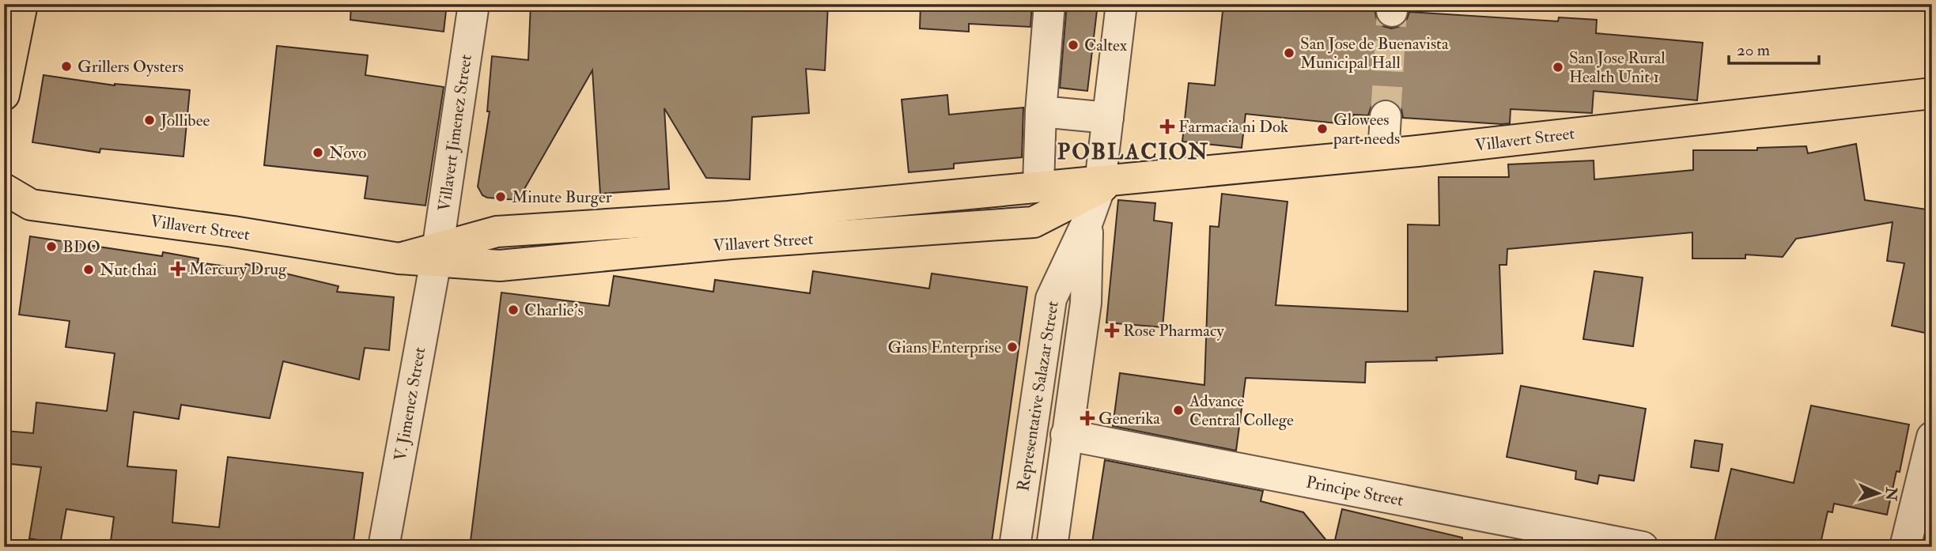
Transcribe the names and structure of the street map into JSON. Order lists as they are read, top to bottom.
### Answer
{
  "streets": {
    "main road": ["Villavert Street"],
    "street": [
      "Villavert Jimenez Street",
      "Representative Salazar Street",
      "V. Jimenez Street",
      "Principe Street"
    ]
  },
  "crossings": [
    ["Villavert Jimenez Street", "Villavert Street"],
    ["Villavert Jimenez Street", "V. Jimenez Street"],
    ["Villavert Street", "Representative Salazar Street"],
    ["Villavert Street", "V. Jimenez Street"],
    ["Representative Salazar Street", "Principe Street"]
  ],
  "districts": ["POBLACION"],
  "places": {
    "other": [
      "Caltex",
      "San Jose de Buenavista Municipal Hall",
      "Grillers Oysters",
      "San Jose Rural Health Unit 1",
      "Jollibee",
      "Glowees part needs",
      "Novo",
      "Minute Burger",
      "BDO",
      "Nut thai",
      "Charlie's",
      "Gians Enterprise",
      "Advance Central College"
    ],
    "health": [
      "Farmacia ni Dok",
      "Mercury Drug",
      "Rose Pharmacy",
      "Generika"
    ]
  },
  "scale_bar": "20 m",
  "north": "right"
}
